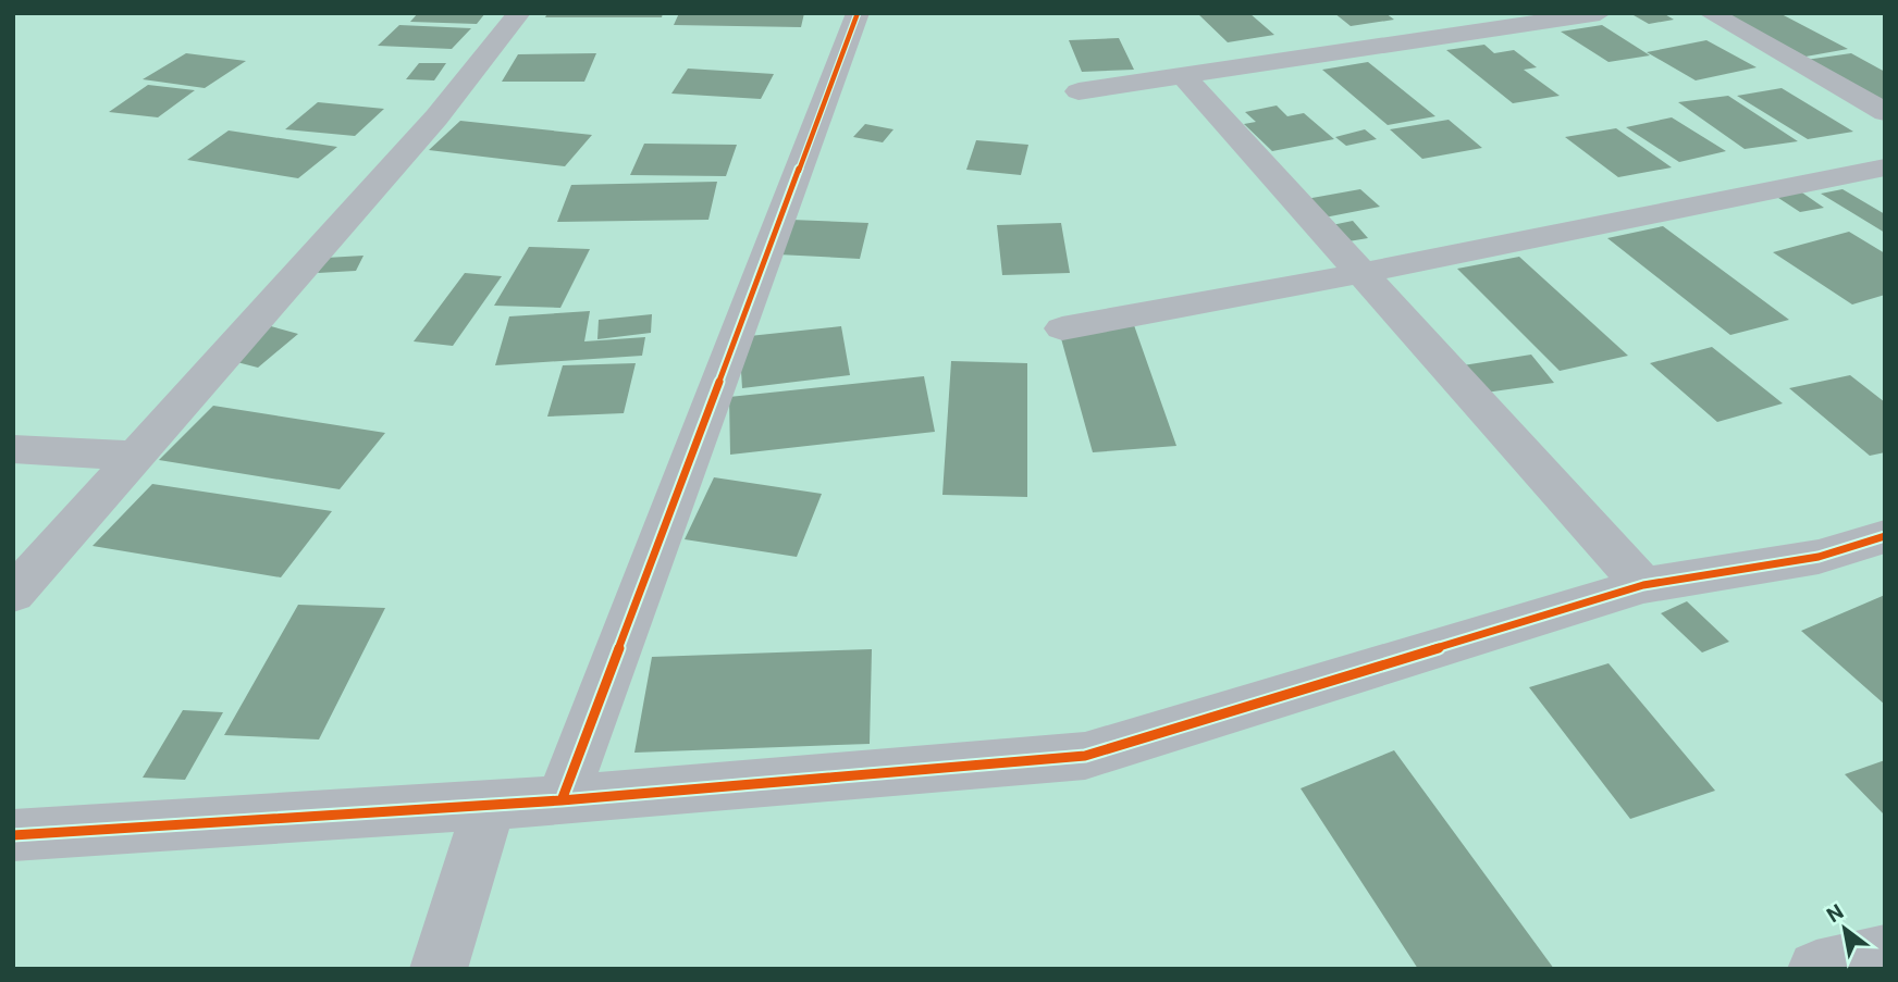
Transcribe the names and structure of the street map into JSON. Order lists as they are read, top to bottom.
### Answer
{
  "north": "top left"
}
